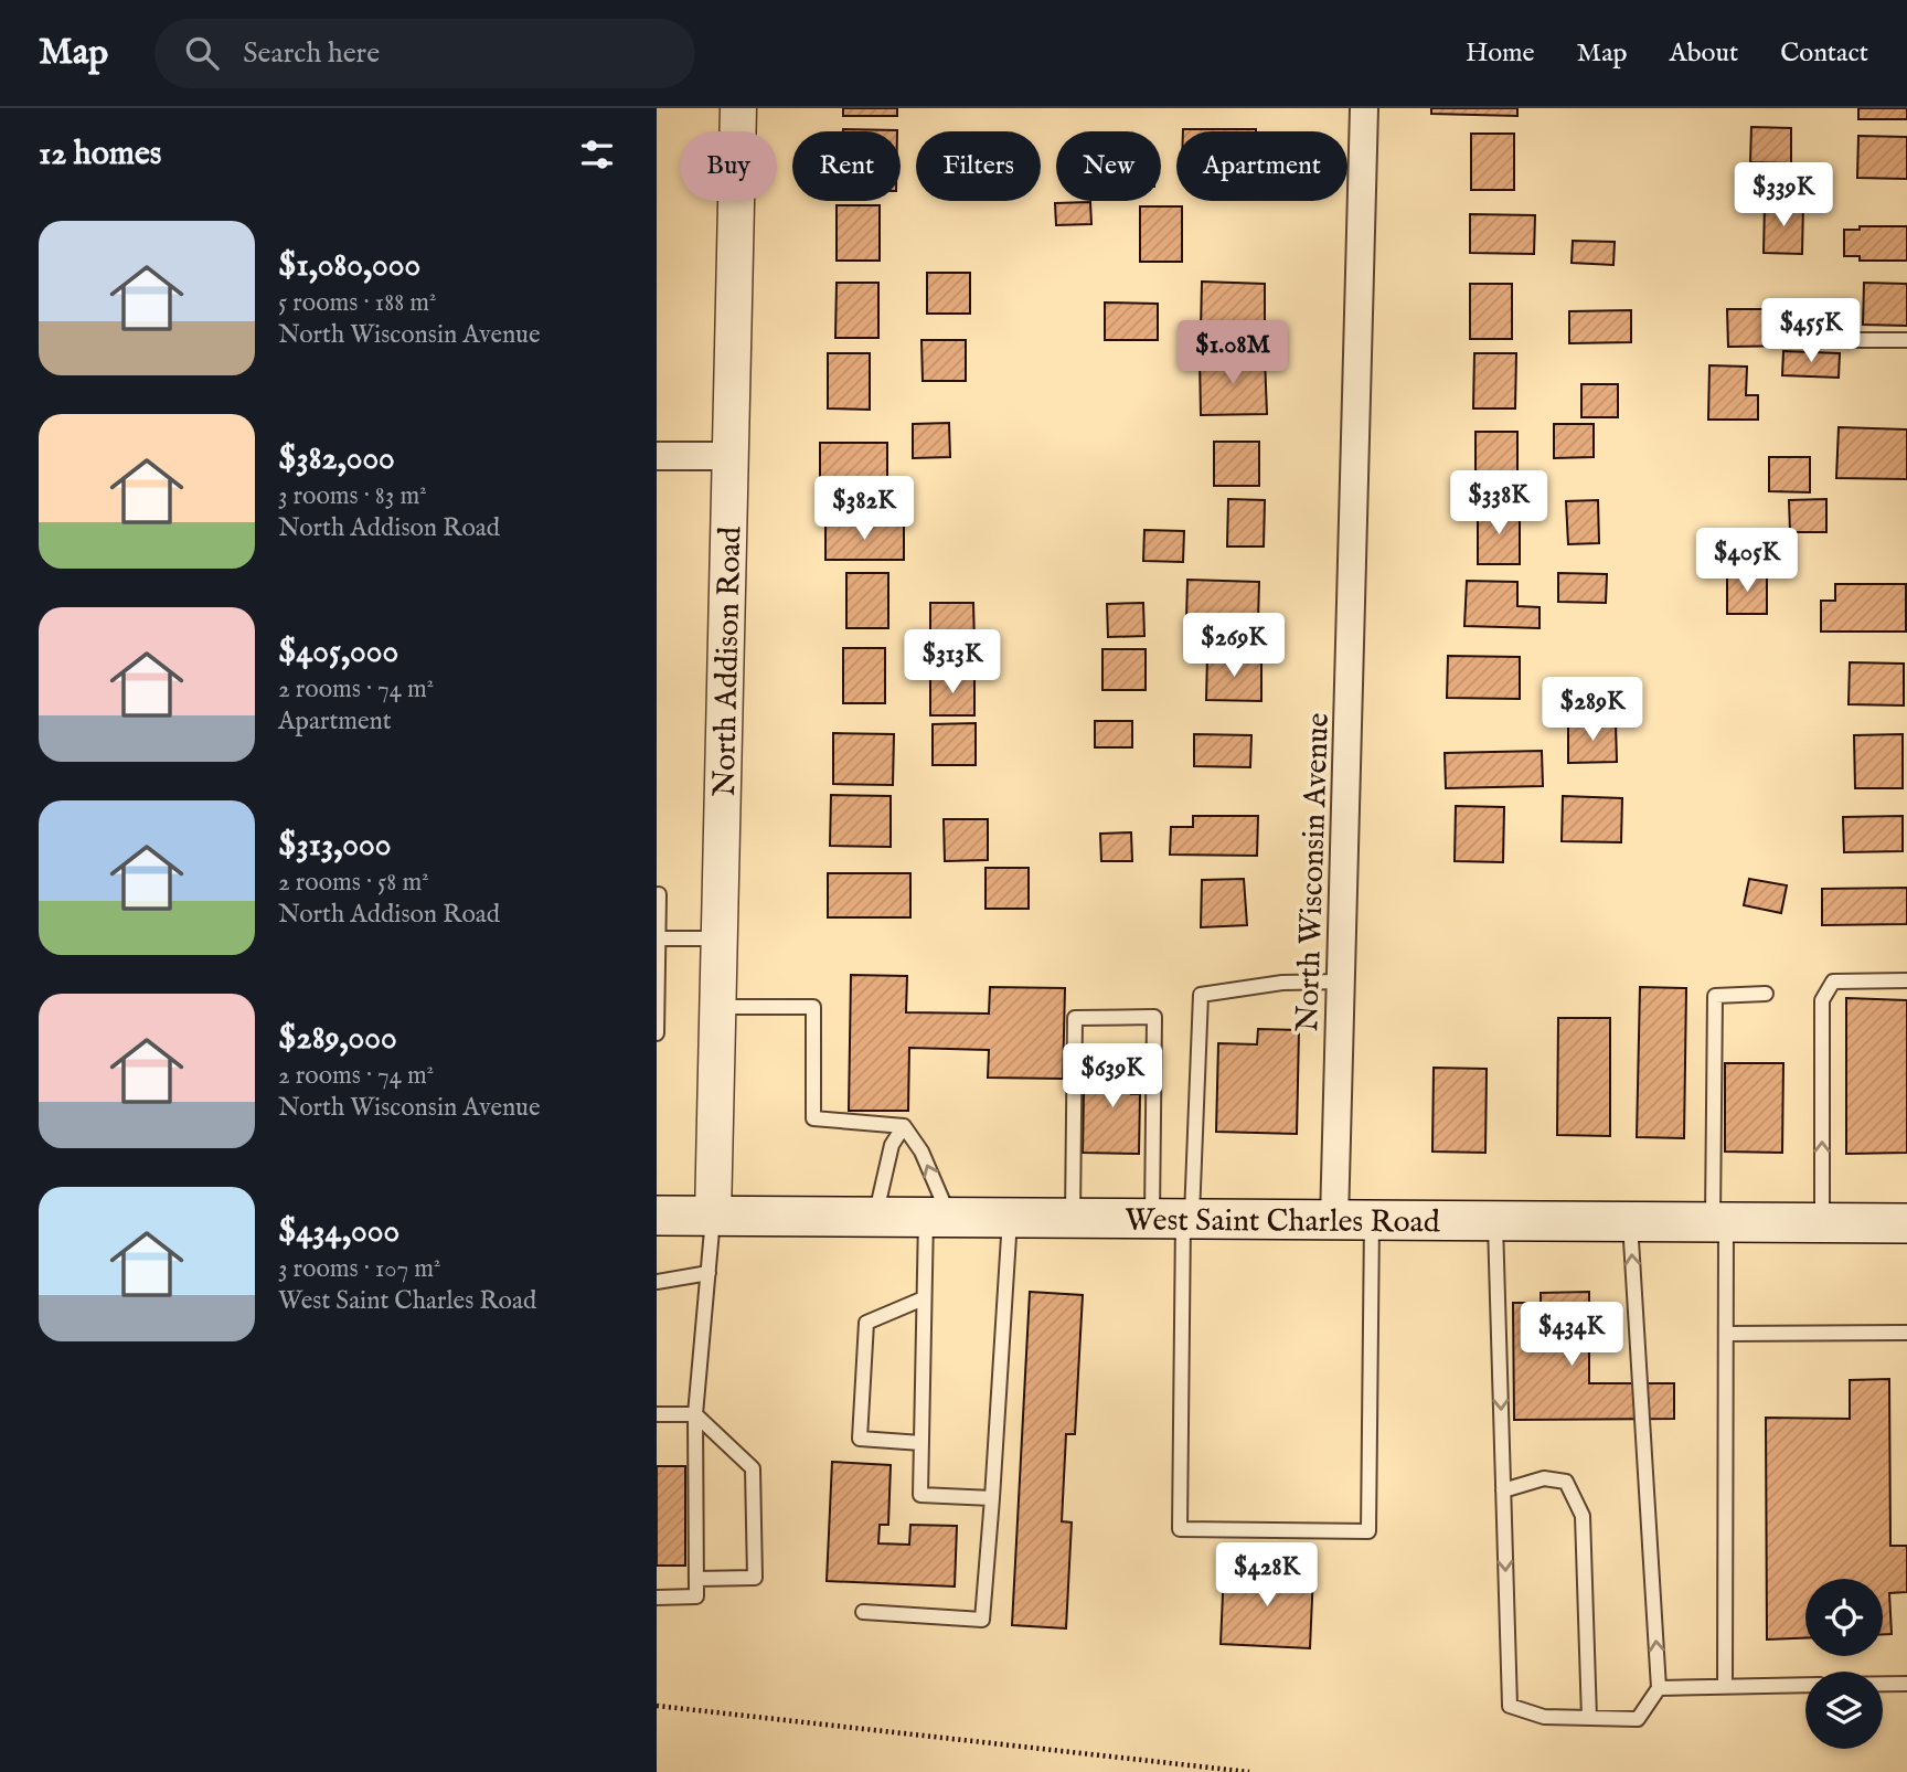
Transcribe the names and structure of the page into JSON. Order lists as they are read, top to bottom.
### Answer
{
  "streets": {
    "main road": ["West Saint Charles Road"],
    "street": ["North Addison Road", "North Wisconsin Avenue"]
  },
  "crossings": [
    ["North Addison Road", "West Saint Charles Road"],
    ["North Wisconsin Avenue", "West Saint Charles Road"]
  ],
  "page": {
    "header": "Map",
    "search": "Search here",
    "nav": [
      "Home",
      "Map",
      "About",
      "Contact"
    ],
    "heading": "12 homes",
    "chip": [
      "Buy",
      "Rent",
      "Filters",
      "New",
      "Apartment"
    ],
    "price": [
      "$339K",
      "$455K",
      "$1.08M",
      "$338K",
      "$382K",
      "$405K",
      "$269K",
      "$313K",
      "$289K",
      "$639K",
      "$434K",
      "$428K"
    ],
    "list": [
      {
        "name": "$1,080,000",
        "note": "5 rooms · 188 m² · North Wisconsin Avenue"
      },
      {
        "name": "$382,000",
        "note": "3 rooms · 83 m² · North Addison Road"
      },
      {
        "name": "$405,000",
        "note": "2 rooms · 74 m² · Apartment"
      },
      {
        "name": "$313,000",
        "note": "2 rooms · 58 m² · North Addison Road"
      },
      {
        "name": "$289,000",
        "note": "2 rooms · 74 m² · North Wisconsin Avenue"
      },
      {
        "name": "$434,000",
        "note": "3 rooms · 107 m² · West Saint Charles Road"
      }
    ]
  }
}
